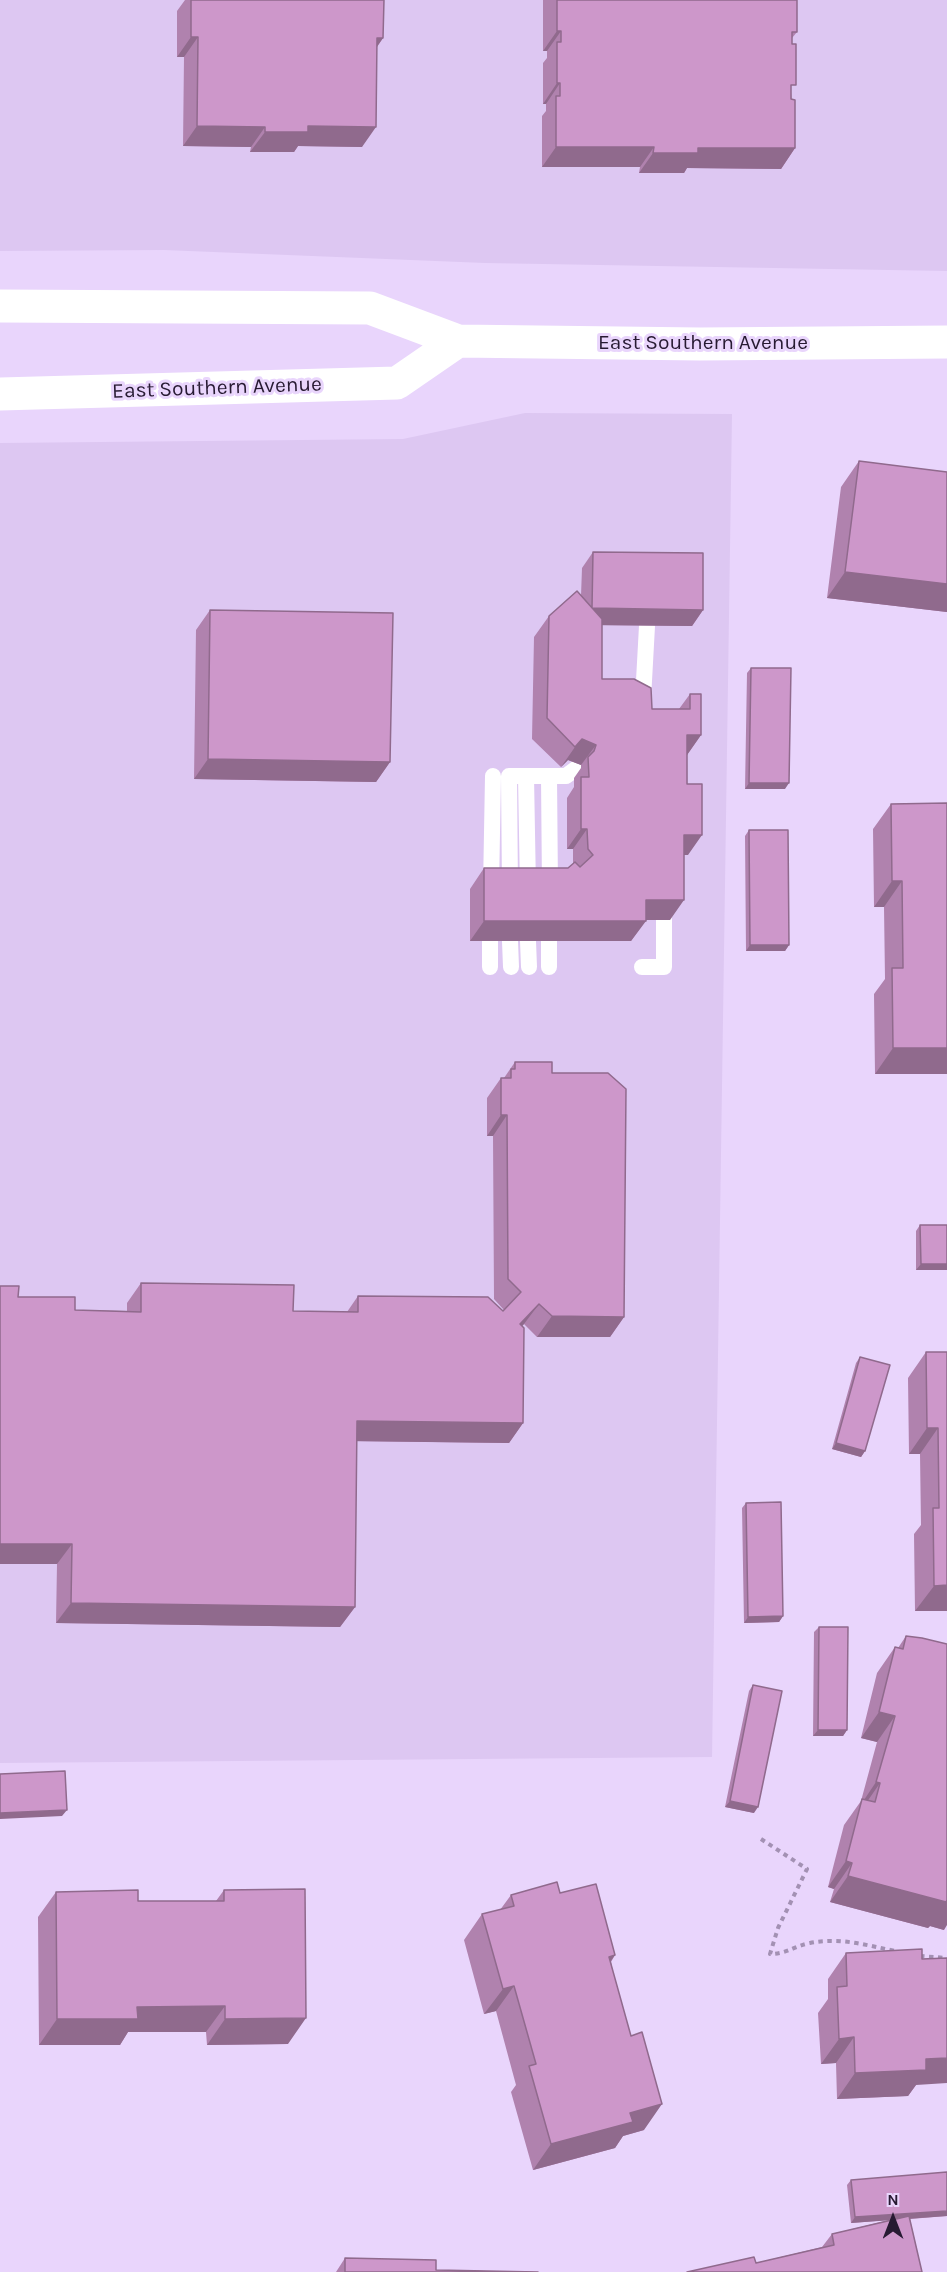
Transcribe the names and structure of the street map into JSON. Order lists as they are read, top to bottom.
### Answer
{
  "streets": {
    "main road": ["East Southern Avenue"]
  },
  "north": "top"
}
